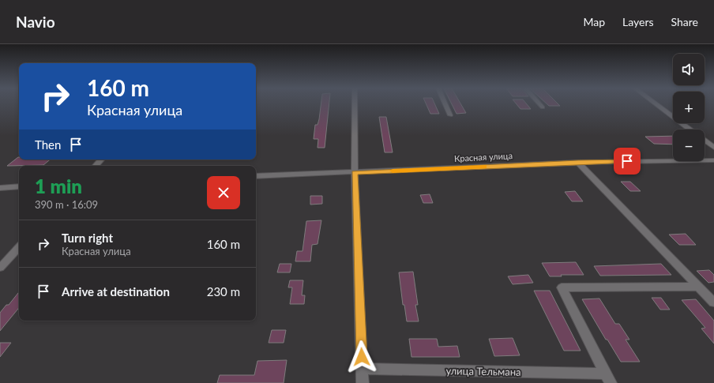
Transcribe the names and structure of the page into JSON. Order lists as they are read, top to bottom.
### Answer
{
  "streets": {
    "street": ["Красная улица", "улица Тельмана"]
  },
  "page": {
    "header": "Navio",
    "nav": ["Map", "Layers", "Share"],
    "map_buttons": ["+", "−"],
    "turn": ["160 m", "Красная улица"],
    "then": "Then",
    "heading": ["1 min", "390 m · 16:09"],
    "list": [
      {
        "name": "Turn right",
        "note": "Красная улица",
        "value": "160 m"
      },
      {
        "name": "Arrive at destination",
        "value": "230 m"
      }
    ]
  }
}
